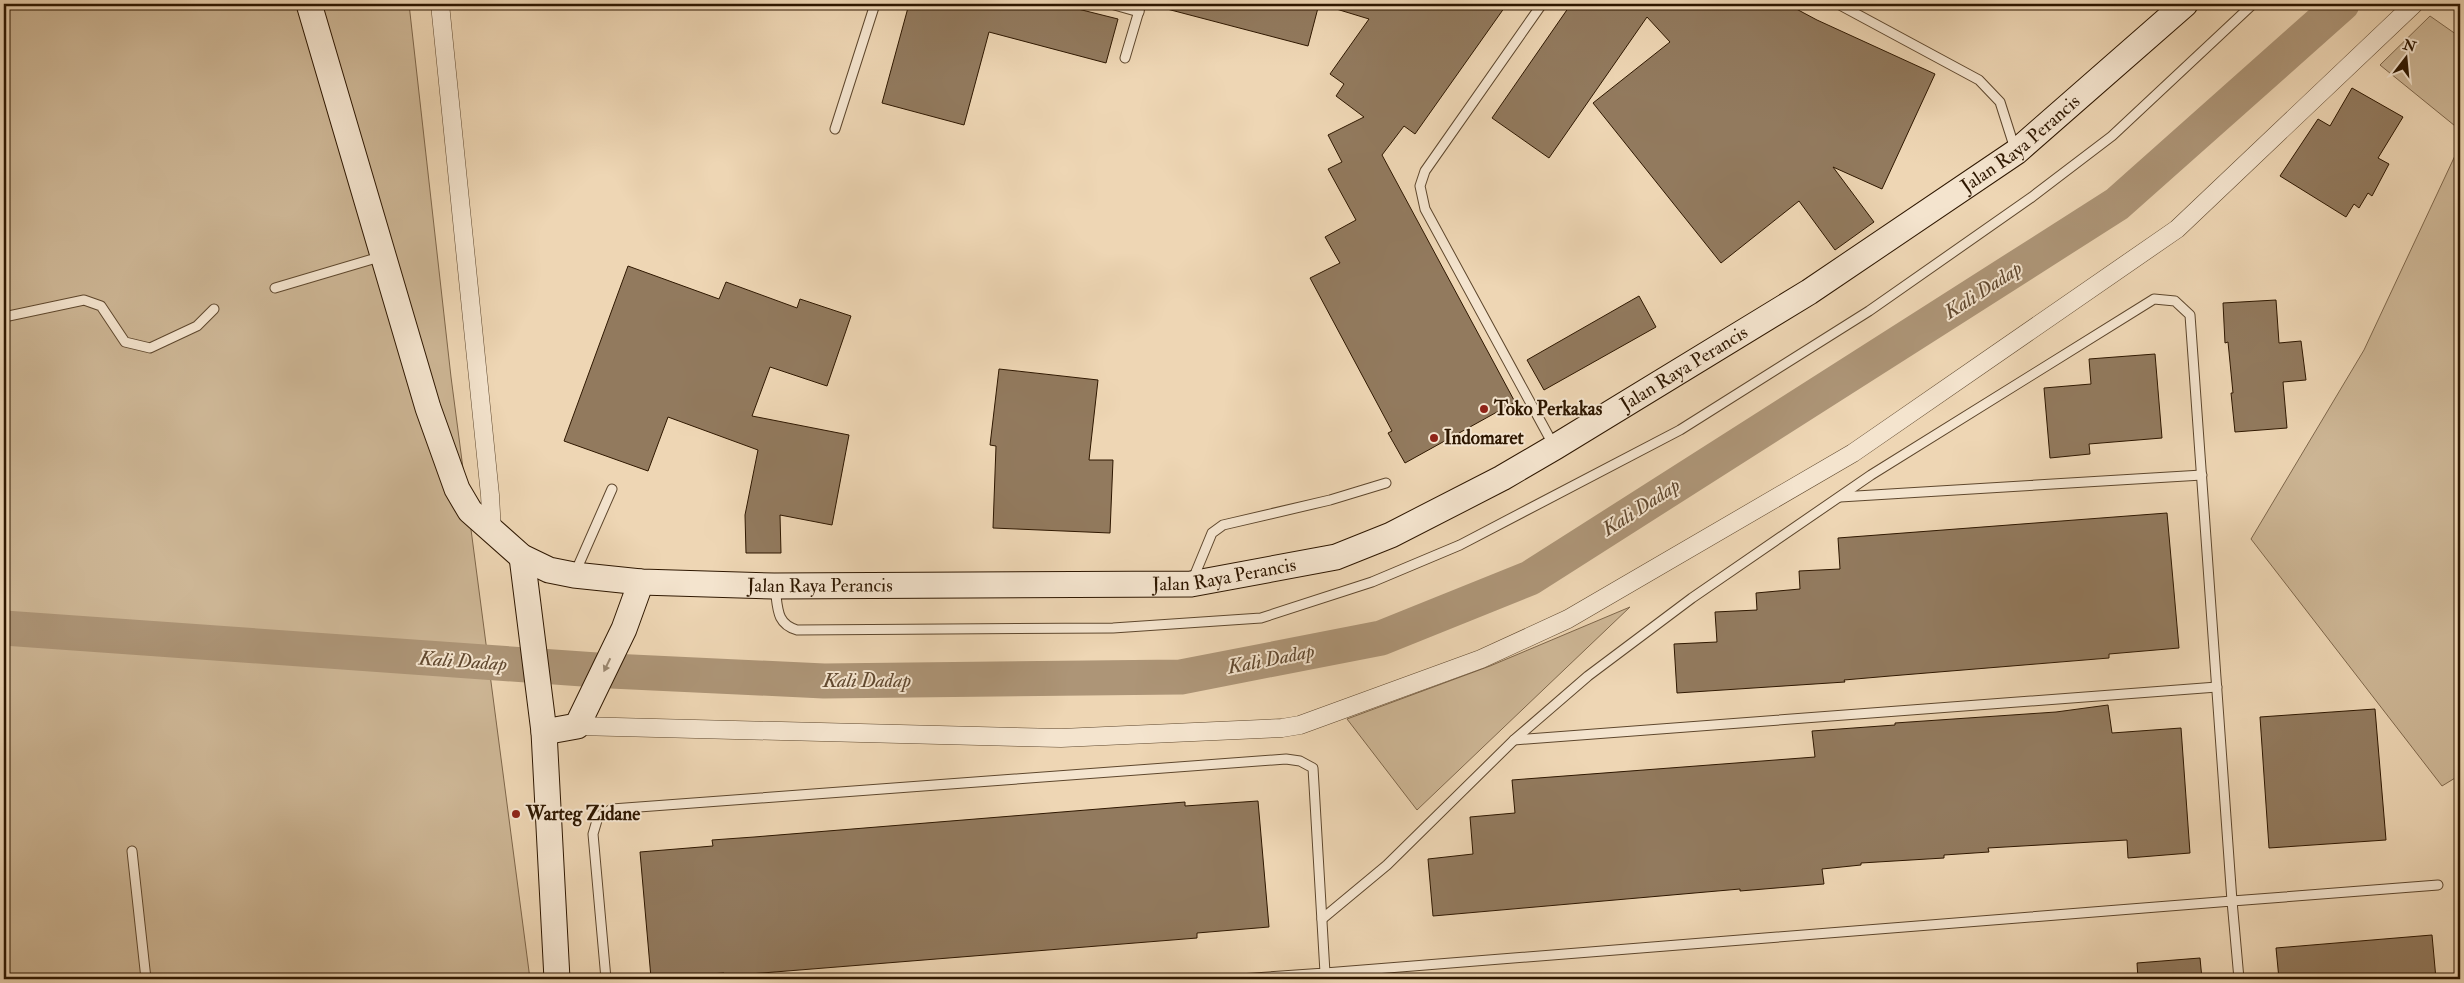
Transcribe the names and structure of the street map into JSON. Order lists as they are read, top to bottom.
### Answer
{
  "streets": {
    "street": ["Jalan Raya Perancis"]
  },
  "water": ["Kali Dadap"],
  "places": ["Toko Perkakas", "Indomaret", "Warteg Zidane"],
  "north": "top"
}
